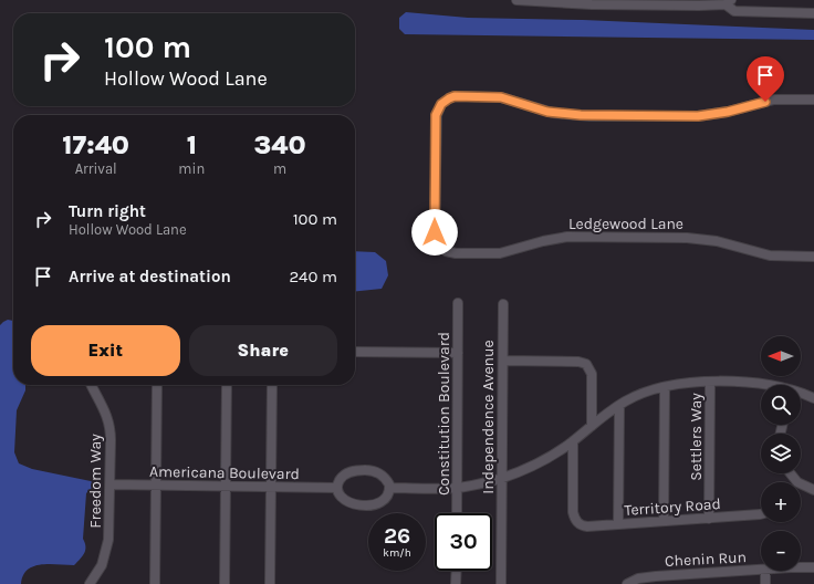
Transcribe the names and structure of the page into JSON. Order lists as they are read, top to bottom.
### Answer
{
  "streets": {
    "street": [
      "Ledgewood Lane",
      "Constitution Boulevard",
      "Independence Avenue",
      "Settlers Way",
      "Americana Boulevard",
      "Freedom Way",
      "Territory Road",
      "Chenin Run"
    ]
  },
  "crossings": [
    ["Settlers Way", "Territory Road"],
    ["Americana Boulevard", "Freedom Way"]
  ],
  "north": "left",
  "page": {
    "turn": ["100 m", "Hollow Wood Lane"],
    "eta": [
      "17:40",
      "Arrival",
      "1",
      "min",
      "340",
      "m"
    ],
    "list": [
      {
        "name": "Turn right",
        "note": "Hollow Wood Lane",
        "value": "100 m"
      },
      {
        "name": "Arrive at destination",
        "value": "240 m"
      }
    ],
    "buttons": ["Exit", "Share"],
    "map_buttons": ["+", "−"],
    "speed": "26 km/h",
    "limit": "30"
  }
}
